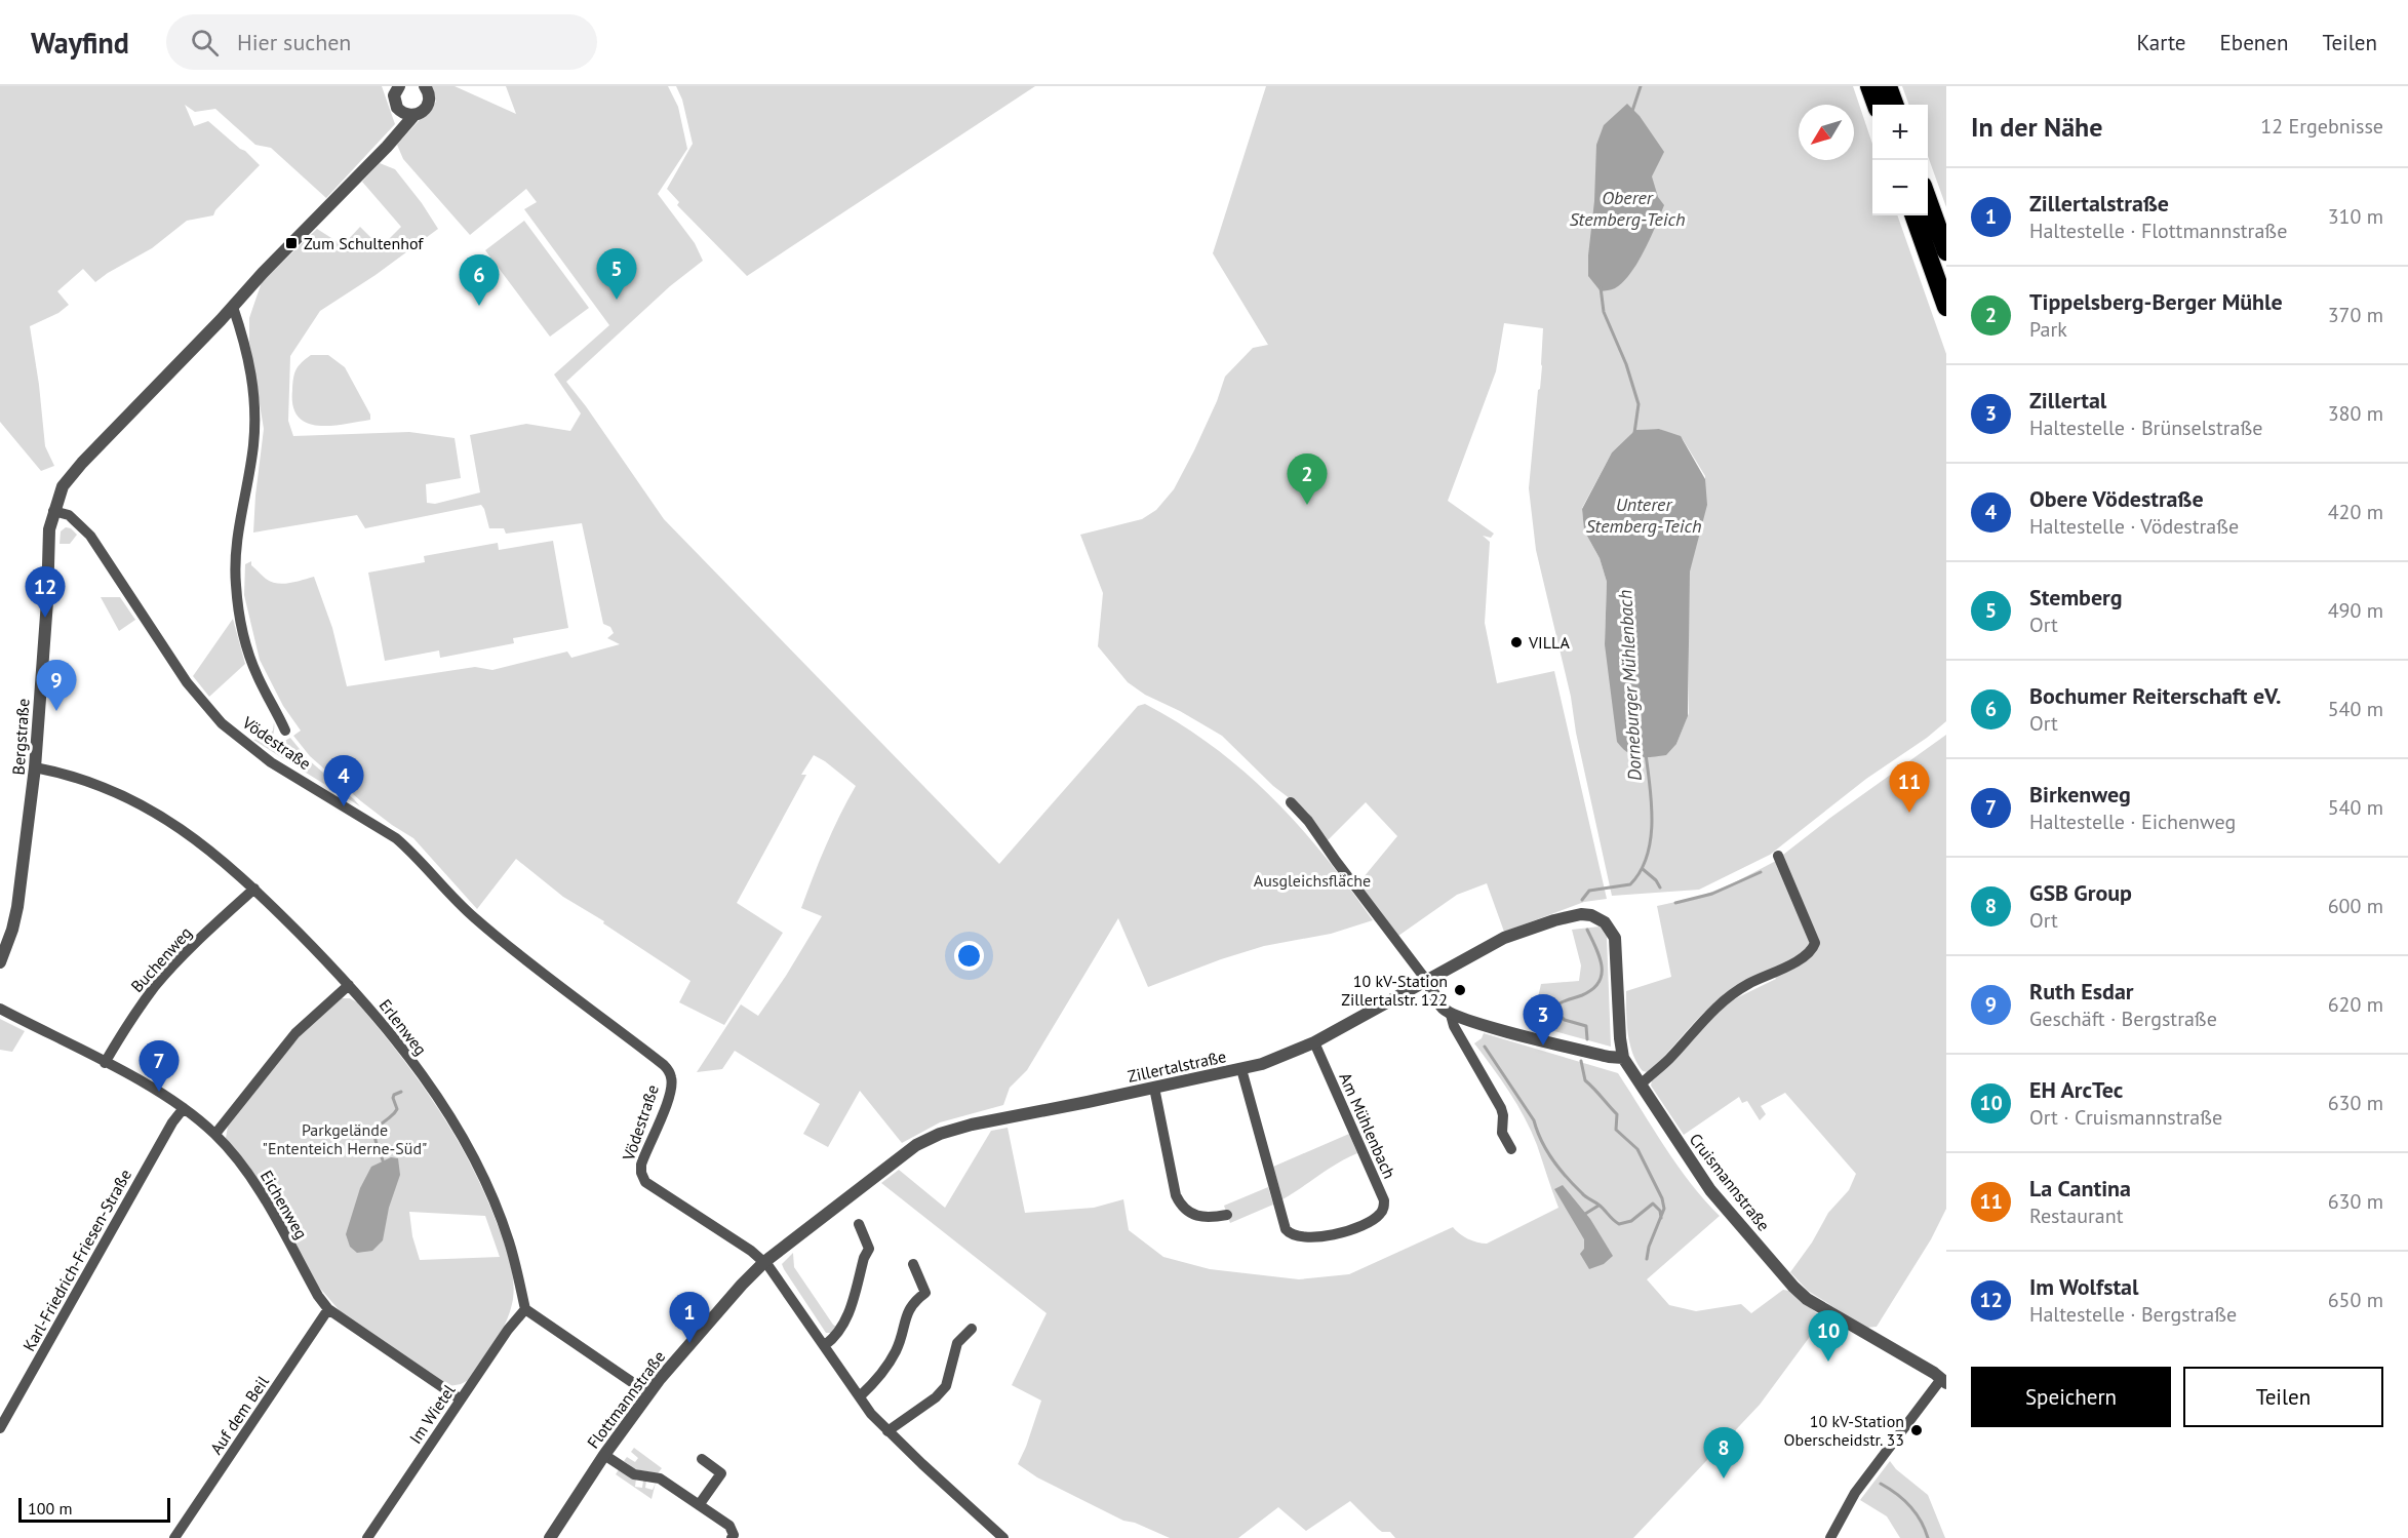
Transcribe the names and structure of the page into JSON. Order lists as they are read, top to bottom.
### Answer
{
  "streets": {
    "street": [
      "Bergstraße",
      "Vödestraße",
      "Buchenweg",
      "Erlenweg",
      "Zillertalstraße",
      "Am Mühlenbach",
      "Cruismannstraße",
      "Eichenweg",
      "Karl-Friedrich-Friesen-Straße",
      "Flottmannstraße",
      "Im Wietel",
      "Auf dem Beil"
    ]
  },
  "crossings": [
    ["Bergstraße", "Vödestraße"],
    ["Bergstraße", "Erlenweg"],
    ["Vödestraße", "Zillertalstraße"],
    ["Vödestraße", "Flottmannstraße"],
    ["Buchenweg", "Erlenweg"],
    ["Buchenweg", "Eichenweg"],
    ["Erlenweg", "Im Wietel"],
    ["Zillertalstraße", "Am Mühlenbach"],
    ["Zillertalstraße", "Cruismannstraße"],
    ["Zillertalstraße", "Flottmannstraße"],
    ["Eichenweg", "Karl-Friedrich-Friesen-Straße"],
    ["Eichenweg", "Im Wietel"],
    ["Eichenweg", "Auf dem Beil"]
  ],
  "water": ["Oberer Stemberg-Teich", "Unterer Stemberg-Teich", "Dorneburger Mühlenbach"],
  "parks": ["Ausgleichsfläche", "Parkgelände \"Ententeich Herne-Süd\""],
  "places": {
    "transit": ["Zum Schultenhof"],
    "other": ["VILLA", "10 kV-Station Zillertalstr. 122", "10 kV-Station Oberscheidstr. 33"]
  },
  "scale_bar": "100 m",
  "north": "bottom left",
  "page": {
    "header": "Wayfind",
    "search": "Hier suchen",
    "nav": ["Karte", "Ebenen", "Teilen"],
    "heading": ["In der Nähe", "12 Ergebnisse"],
    "map_buttons": ["+", "−"],
    "list": [
      {
        "mark": "1",
        "name": "Zillertalstraße",
        "note": "Haltestelle · Flottmannstraße",
        "value": "310 m"
      },
      {
        "mark": "2",
        "name": "Tippelsberg-Berger Mühle",
        "note": "Park",
        "value": "370 m"
      },
      {
        "mark": "3",
        "name": "Zillertal",
        "note": "Haltestelle · Brünselstraße",
        "value": "380 m"
      },
      {
        "mark": "4",
        "name": "Obere Vödestraße",
        "note": "Haltestelle · Vödestraße",
        "value": "420 m"
      },
      {
        "mark": "5",
        "name": "Stemberg",
        "note": "Ort",
        "value": "490 m"
      },
      {
        "mark": "6",
        "name": "Bochumer Reiterschaft eV.",
        "note": "Ort",
        "value": "540 m"
      },
      {
        "mark": "7",
        "name": "Birkenweg",
        "note": "Haltestelle · Eichenweg",
        "value": "540 m"
      },
      {
        "mark": "8",
        "name": "GSB Group",
        "note": "Ort",
        "value": "600 m"
      },
      {
        "mark": "9",
        "name": "Ruth Esdar",
        "note": "Geschäft · Bergstraße",
        "value": "620 m"
      },
      {
        "mark": "10",
        "name": "EH ArcTec",
        "note": "Ort · Cruismannstraße",
        "value": "630 m"
      },
      {
        "mark": "11",
        "name": "La Cantina",
        "note": "Restaurant",
        "value": "630 m"
      },
      {
        "mark": "12",
        "name": "Im Wolfstal",
        "note": "Haltestelle · Bergstraße",
        "value": "650 m"
      }
    ],
    "pins": [
      "5",
      "6",
      "2",
      "12",
      "9",
      "4",
      "11",
      "3",
      "7",
      "1",
      "10",
      "8"
    ],
    "buttons": ["Speichern", "Teilen"],
    "scale": "100 m"
  }
}
